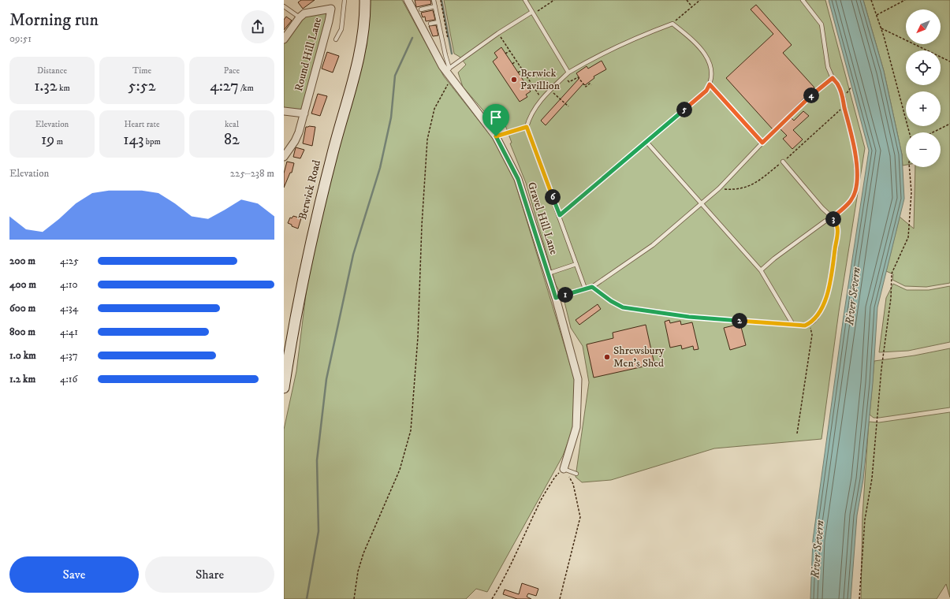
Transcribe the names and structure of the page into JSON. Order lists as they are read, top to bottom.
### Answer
{
  "streets": {
    "main road": ["Berwick Road"],
    "street": ["Round Hill Lane", "Gravel Hill Lane"]
  },
  "water": ["River Severn"],
  "places": ["Berwick Pavillion", "Shrewsbury Men's Shed"],
  "north": "bottom left",
  "page": {
    "heading": ["Morning run", "09:51"],
    "map_buttons": ["+", "−"],
    "stats": [
      ["Distance", "1.32 km"],
      ["Time", "5:52"],
      ["Pace", "4:27 /km"],
      ["Elevation", "19 m"],
      ["Heart rate", "143 bpm"],
      ["kcal", "82"]
    ],
    "pins": [
      "4",
      "5",
      "6",
      "3",
      "1",
      "2"
    ],
    "chart": ["Elevation", "225–238 m"],
    "list": [
      {
        "name": "200 m",
        "note": "4:25"
      },
      {
        "name": "400 m",
        "note": "4:10"
      },
      {
        "name": "600 m",
        "note": "4:34"
      },
      {
        "name": "800 m",
        "note": "4:41"
      },
      {
        "name": "1.0 km",
        "note": "4:37"
      },
      {
        "name": "1.2 km",
        "note": "4:16"
      }
    ],
    "buttons": ["Save", "Share"]
  }
}
